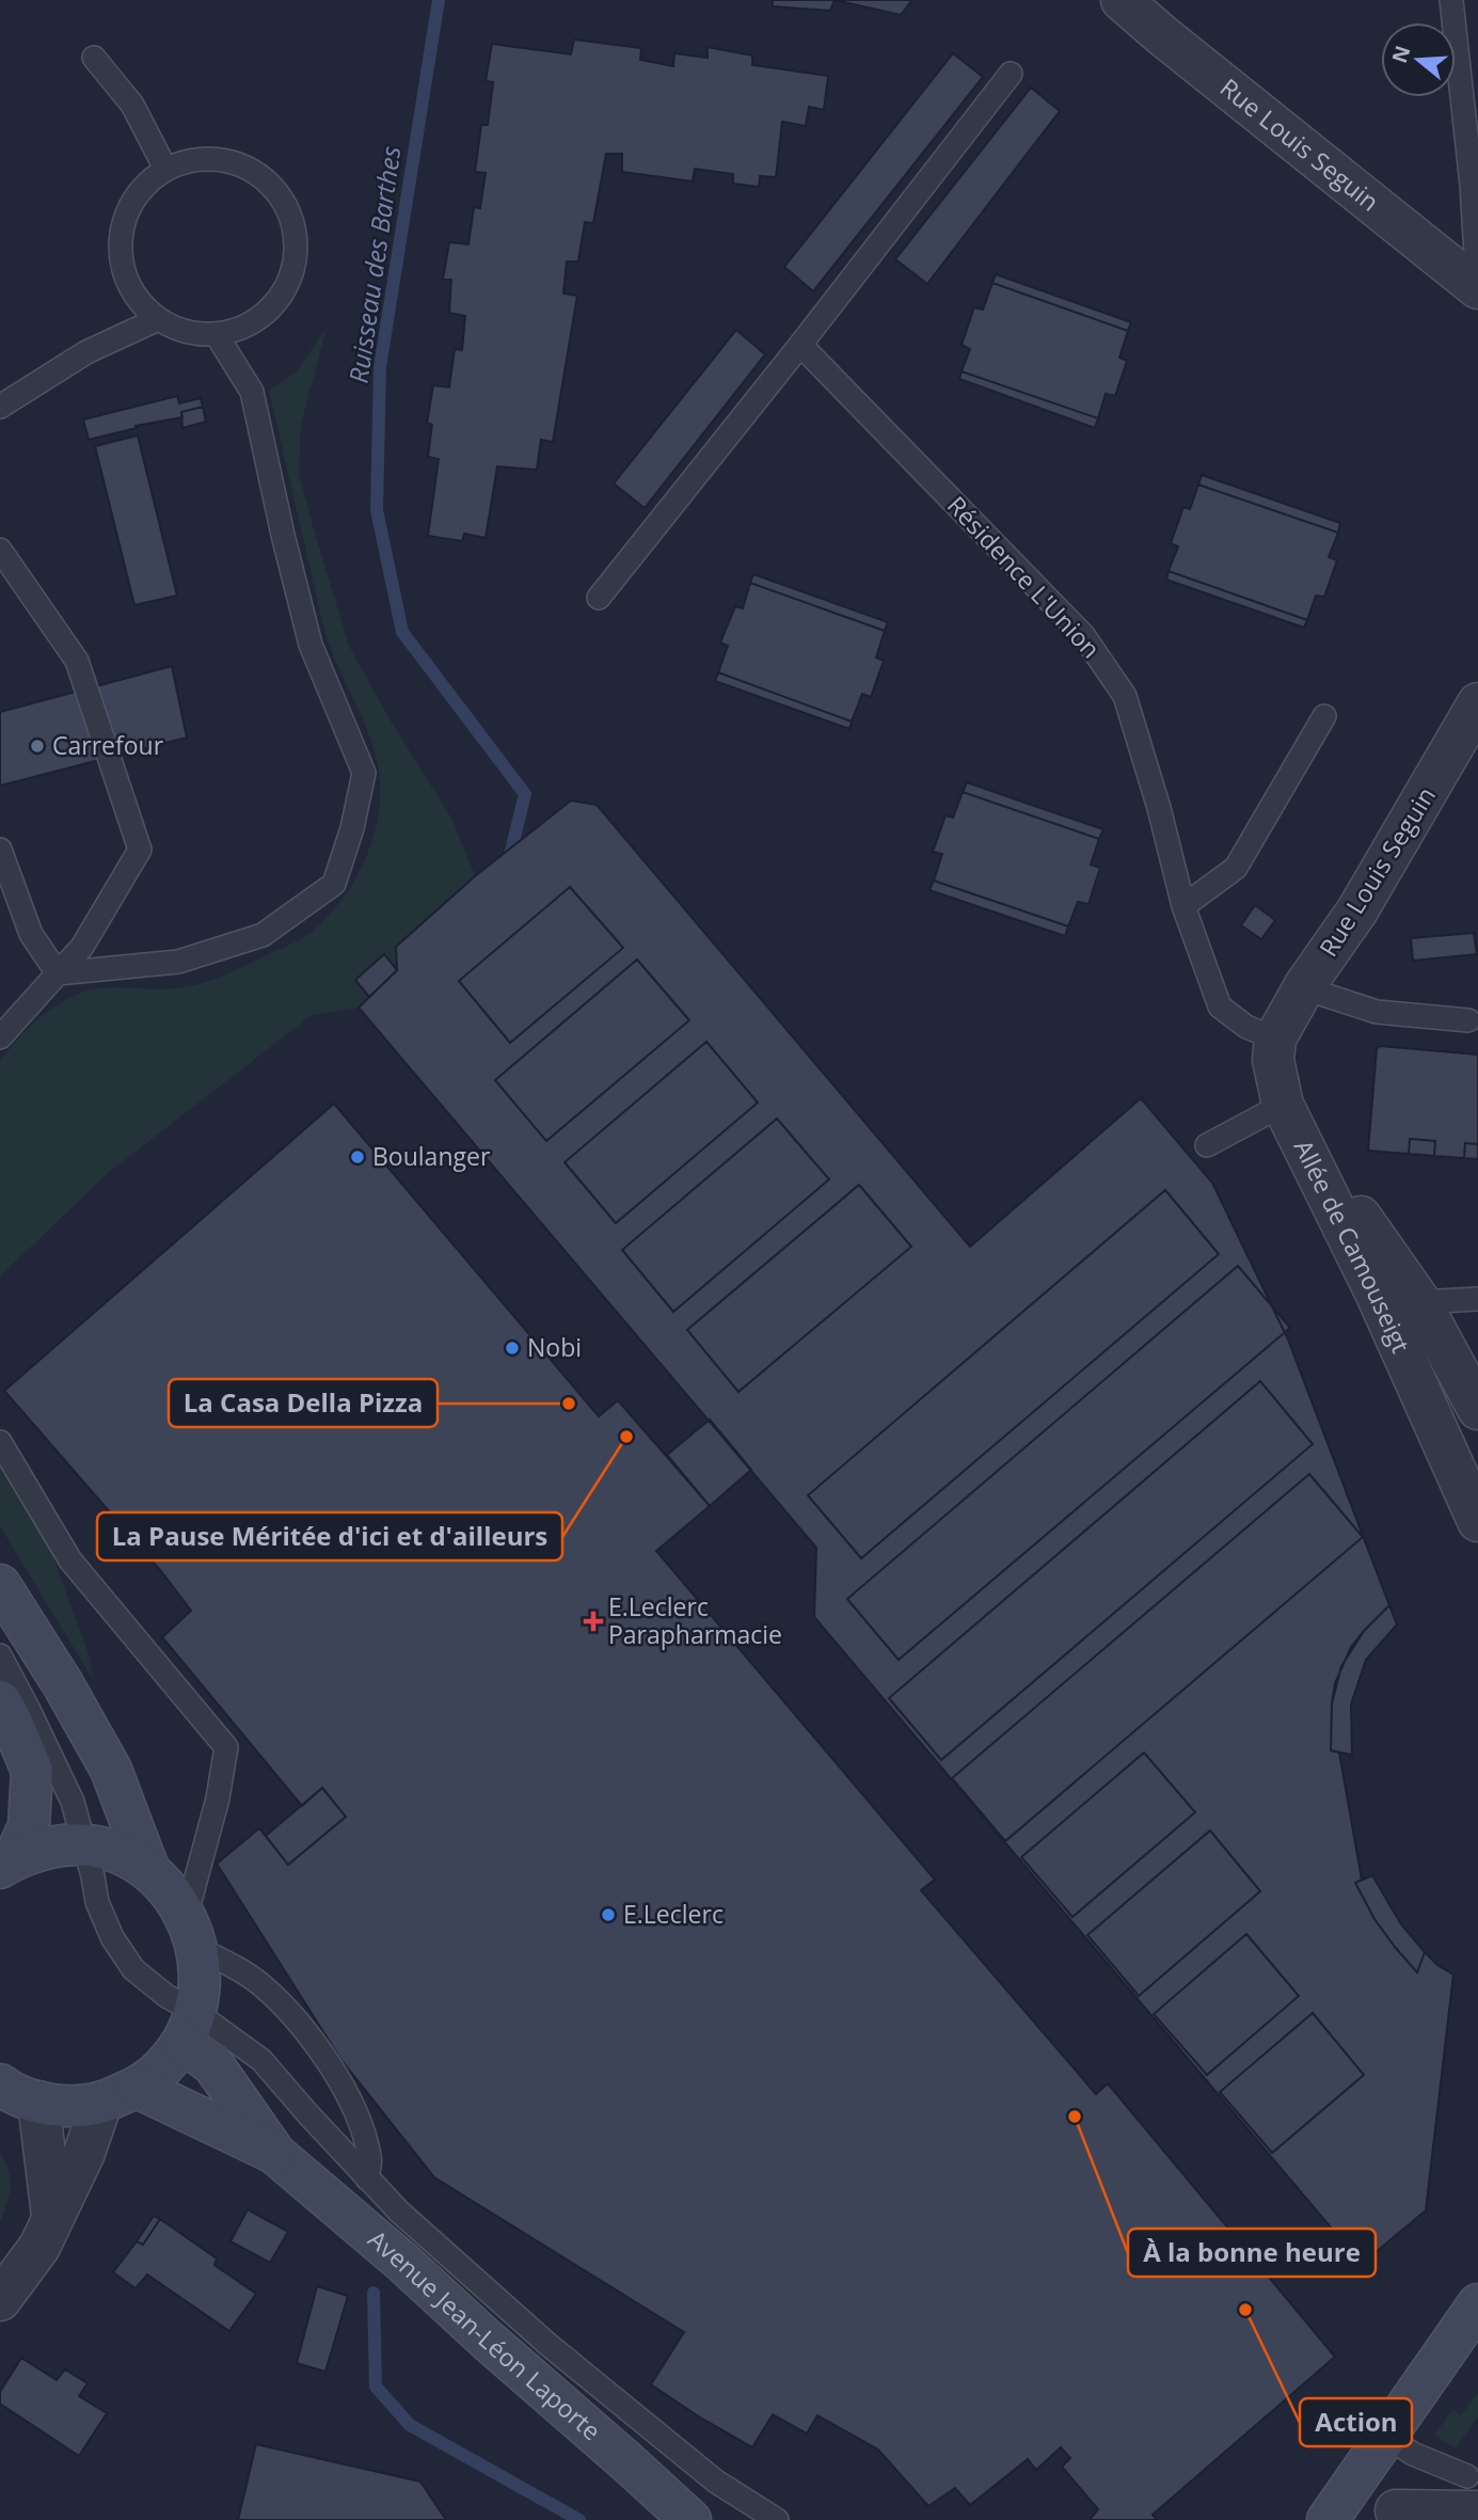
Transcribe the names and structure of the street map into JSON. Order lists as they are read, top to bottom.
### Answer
{
  "streets": {
    "street": ["Rue Louis Seguin", "Allée de Camouseigt", "Avenue Jean-Léon Laporte"],
    "lane": ["Résidence L'Union"]
  },
  "crossings": [
    ["Rue Louis Seguin", "Résidence L'Union"],
    ["Rue Louis Seguin", "Allée de Camouseigt"],
    ["Résidence L'Union", "Allée de Camouseigt"]
  ],
  "water": ["Ruisseau des Barthes"],
  "places": {
    "other": [
      "Carrefour",
      "Boulanger",
      "Nobi",
      "La Casa Della Pizza",
      "La Pause Méritée d'ici et d'ailleurs",
      "E.Leclerc",
      "À la bonne heure",
      "Action"
    ],
    "health": ["E.Leclerc Parapharmacie"]
  },
  "north": "left"
}
